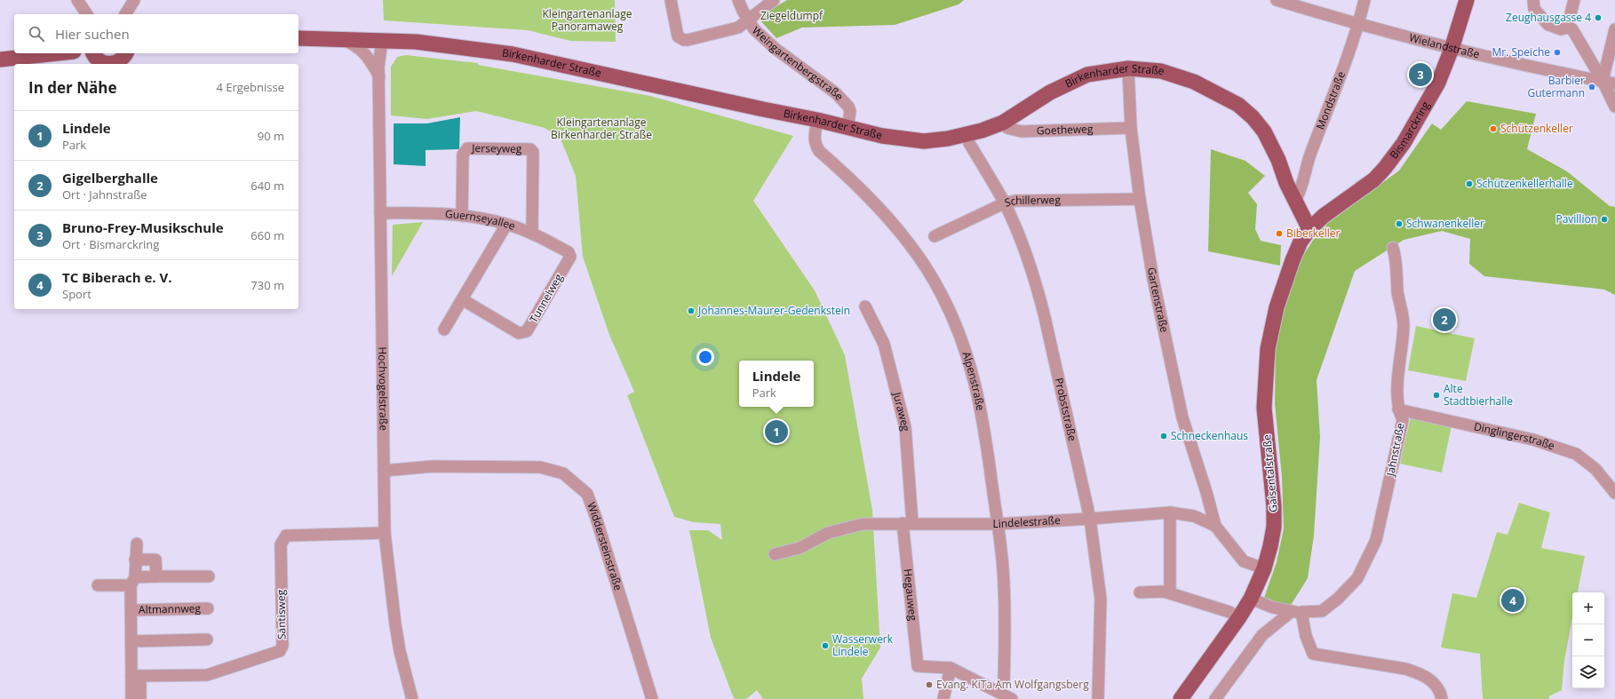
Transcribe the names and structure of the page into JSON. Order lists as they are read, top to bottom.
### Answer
{
  "streets": {
    "main road": ["Birkenharder Straße", "Bismarckring", "Gaisentalstraße"],
    "street": [
      "Wielandstraße",
      "Weingartenbergstraße",
      "Mondstraße",
      "Goetheweg",
      "Jerseyweg",
      "Schillerweg",
      "Guernseyallee",
      "Tunnelweg",
      "Gartenstraße",
      "Alpenstraße",
      "Hochvogelstraße",
      "Probststraße",
      "Juraweg",
      "Dinglingerstraße",
      "Jahnstraße",
      "Lindelestraße",
      "Widdersteinstraße",
      "Hegauweg",
      "Altmannweg",
      "Säntisweg"
    ]
  },
  "crossings": [
    ["Wielandstraße", "Mondstraße"],
    ["Wielandstraße", "Bismarckring"],
    ["Birkenharder Straße", "Weingartenbergstraße"],
    ["Birkenharder Straße", "Mondstraße"],
    ["Birkenharder Straße", "Goetheweg"],
    ["Birkenharder Straße", "Bismarckring"],
    ["Birkenharder Straße", "Gartenstraße"],
    ["Birkenharder Straße", "Alpenstraße"],
    ["Birkenharder Straße", "Hochvogelstraße"],
    ["Birkenharder Straße", "Probststraße"],
    ["Birkenharder Straße", "Gaisentalstraße"],
    ["Goetheweg", "Gartenstraße"],
    ["Bismarckring", "Gaisentalstraße"],
    ["Jerseyweg", "Guernseyallee"],
    ["Schillerweg", "Gartenstraße"],
    ["Schillerweg", "Probststraße"],
    ["Guernseyallee", "Tunnelweg"],
    ["Guernseyallee", "Hochvogelstraße"],
    ["Gartenstraße", "Lindelestraße"],
    ["Alpenstraße", "Lindelestraße"],
    ["Hochvogelstraße", "Widdersteinstraße"],
    ["Hochvogelstraße", "Säntisweg"],
    ["Probststraße", "Lindelestraße"],
    ["Juraweg", "Lindelestraße"],
    ["Juraweg", "Hegauweg"],
    ["Dinglingerstraße", "Jahnstraße"],
    ["Jahnstraße", "Gaisentalstraße"],
    ["Gaisentalstraße", "Lindelestraße"],
    ["Lindelestraße", "Hegauweg"],
    ["Altmannweg", "Säntisweg"]
  ],
  "parks": ["Kleingartenanlage Panoramaweg", "Ziegeldumpf", "Kleingartenanlage Birkenharder Straße"],
  "places": [
    "Zeughausgasse 4",
    "Mr. Speiche",
    "Barbier Gutermann",
    "Schützenkeller",
    "Schützenkellerhalle",
    "Pavillion",
    "Schwanenkeller",
    "Biberkeller",
    "Johannes-Maurer-Gedenkstein",
    "Alte Stadtbierhalle",
    "Schneckenhaus",
    "Wasserwerk Lindele",
    "Evang. KiTa Am Wolfgangsberg"
  ],
  "page": {
    "search": "Hier suchen",
    "pins": [
      "3",
      "2",
      "1",
      "4"
    ],
    "heading": ["In der Nähe", "4 Ergebnisse"],
    "list": [
      {
        "mark": "1",
        "name": "Lindele",
        "note": "Park",
        "value": "90 m"
      },
      {
        "mark": "2",
        "name": "Gigelberghalle",
        "note": "Ort · Jahnstraße",
        "value": "640 m"
      },
      {
        "mark": "3",
        "name": "Bruno-Frey-Musikschule",
        "note": "Ort · Bismarckring",
        "value": "660 m"
      },
      {
        "mark": "4",
        "name": "TC Biberach e. V.",
        "note": "Sport",
        "value": "730 m"
      }
    ],
    "popup": ["Lindele", "Park"],
    "map_buttons": ["+", "−"]
  }
}
